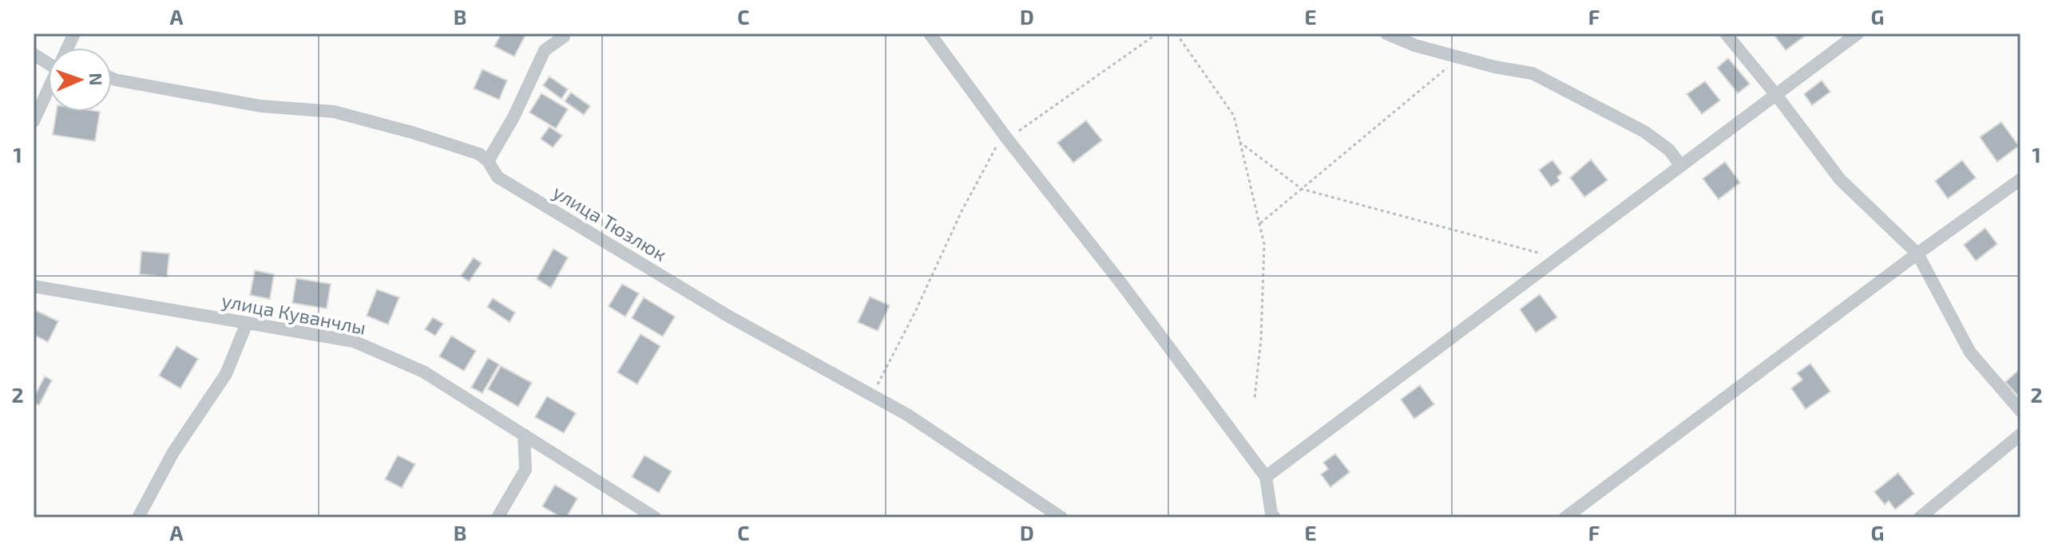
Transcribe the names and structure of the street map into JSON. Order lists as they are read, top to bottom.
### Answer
{
  "streets": {
    "street": ["улица Тюзлюк", "улица Куванчлы"]
  },
  "north": "right",
  "grid": {
    "columns": [
      "A",
      "B",
      "C",
      "D",
      "E",
      "F",
      "G"
    ],
    "rows": ["1", "2"]
  }
}
